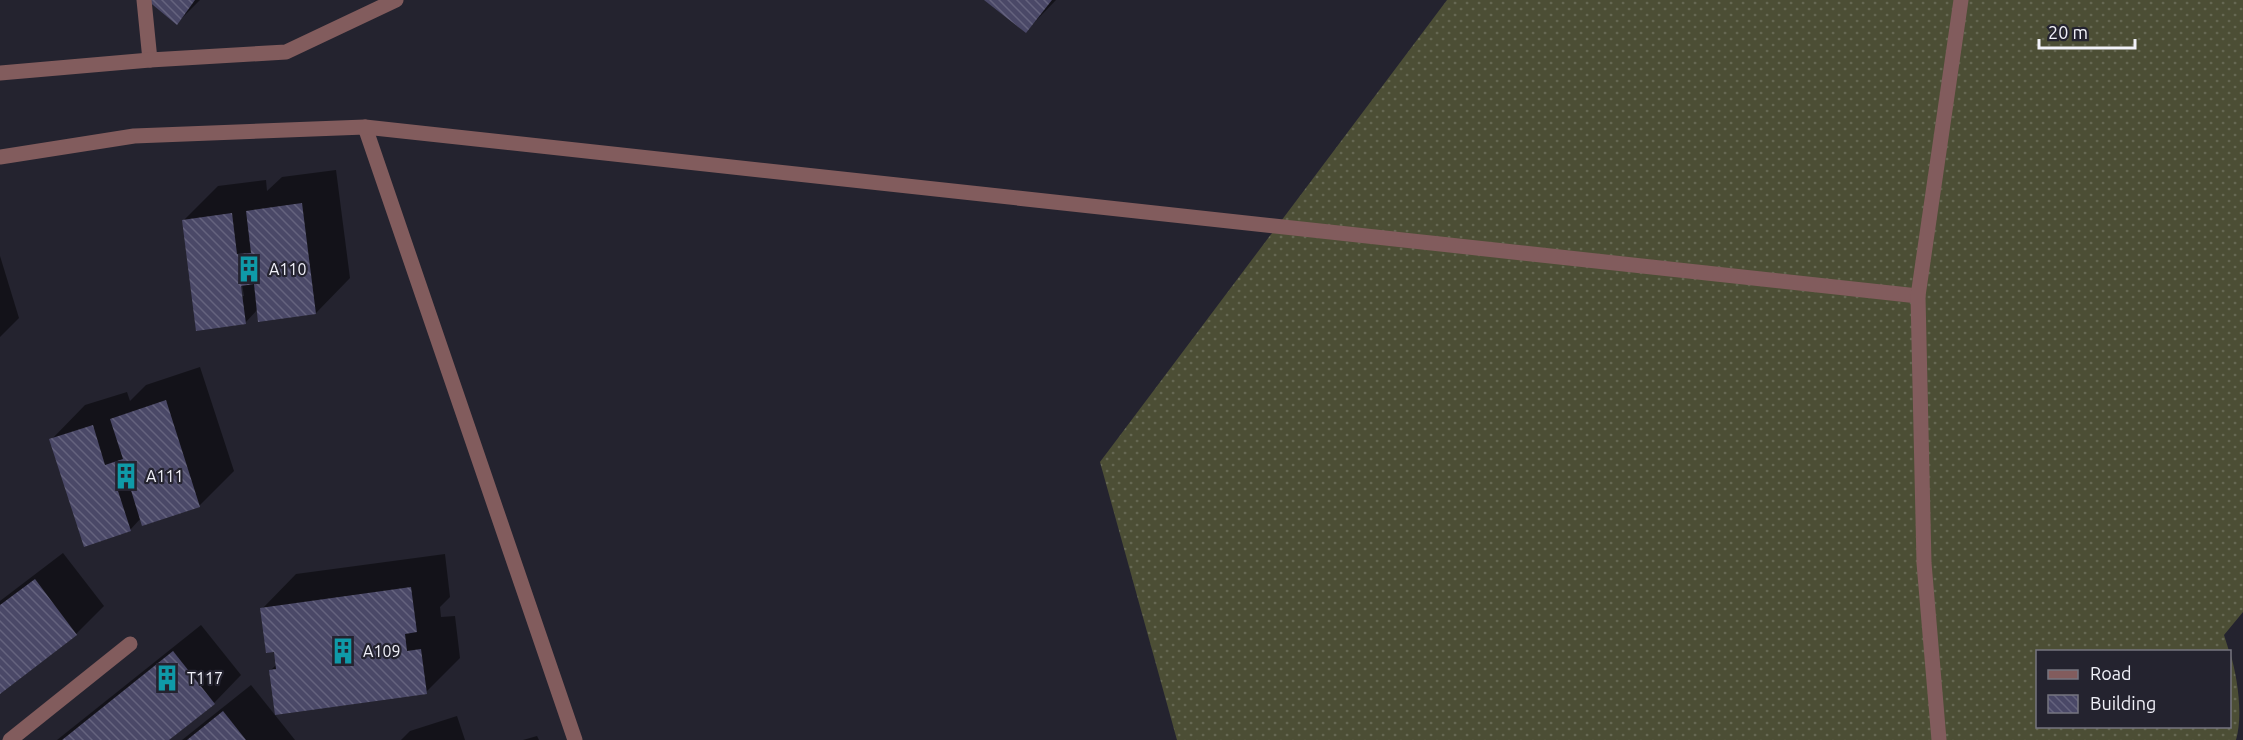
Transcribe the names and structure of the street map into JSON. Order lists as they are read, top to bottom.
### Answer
{
  "places": {
    "building": [
      "A110",
      "A111",
      "A109",
      "T117"
    ]
  },
  "legend": ["Road", "Building"],
  "scale_bar": "20 m"
}
